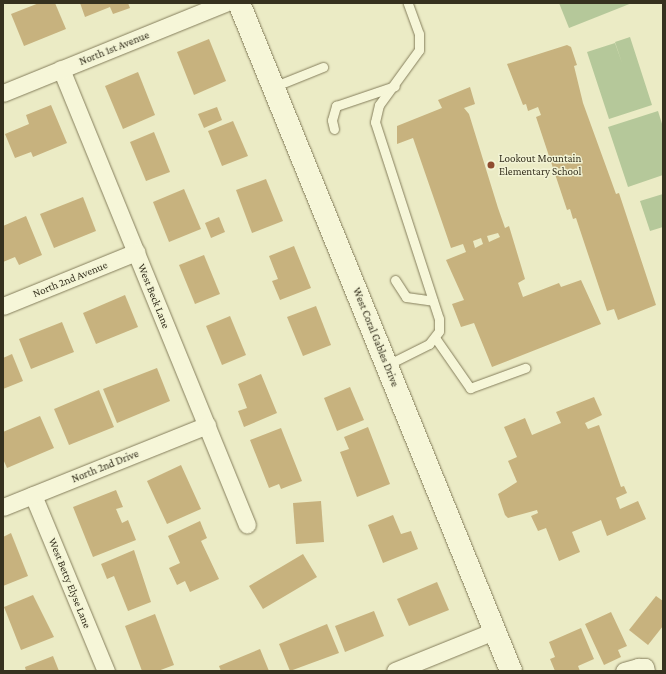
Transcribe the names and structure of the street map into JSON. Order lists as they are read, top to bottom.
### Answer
{
  "streets": {
    "street": [
      "North 1st Avenue",
      "North 2nd Avenue",
      "West Beck Lane",
      "West Coral Gables Drive",
      "North 2nd Drive",
      "West Betty Elyse Lane"
    ]
  },
  "crossings": [
    ["North 1st Avenue", "West Beck Lane"],
    ["North 2nd Avenue", "West Beck Lane"],
    ["West Beck Lane", "North 2nd Drive"],
    ["North 2nd Drive", "West Betty Elyse Lane"]
  ],
  "places": ["Lookout Mountain Elementary School"]
}
